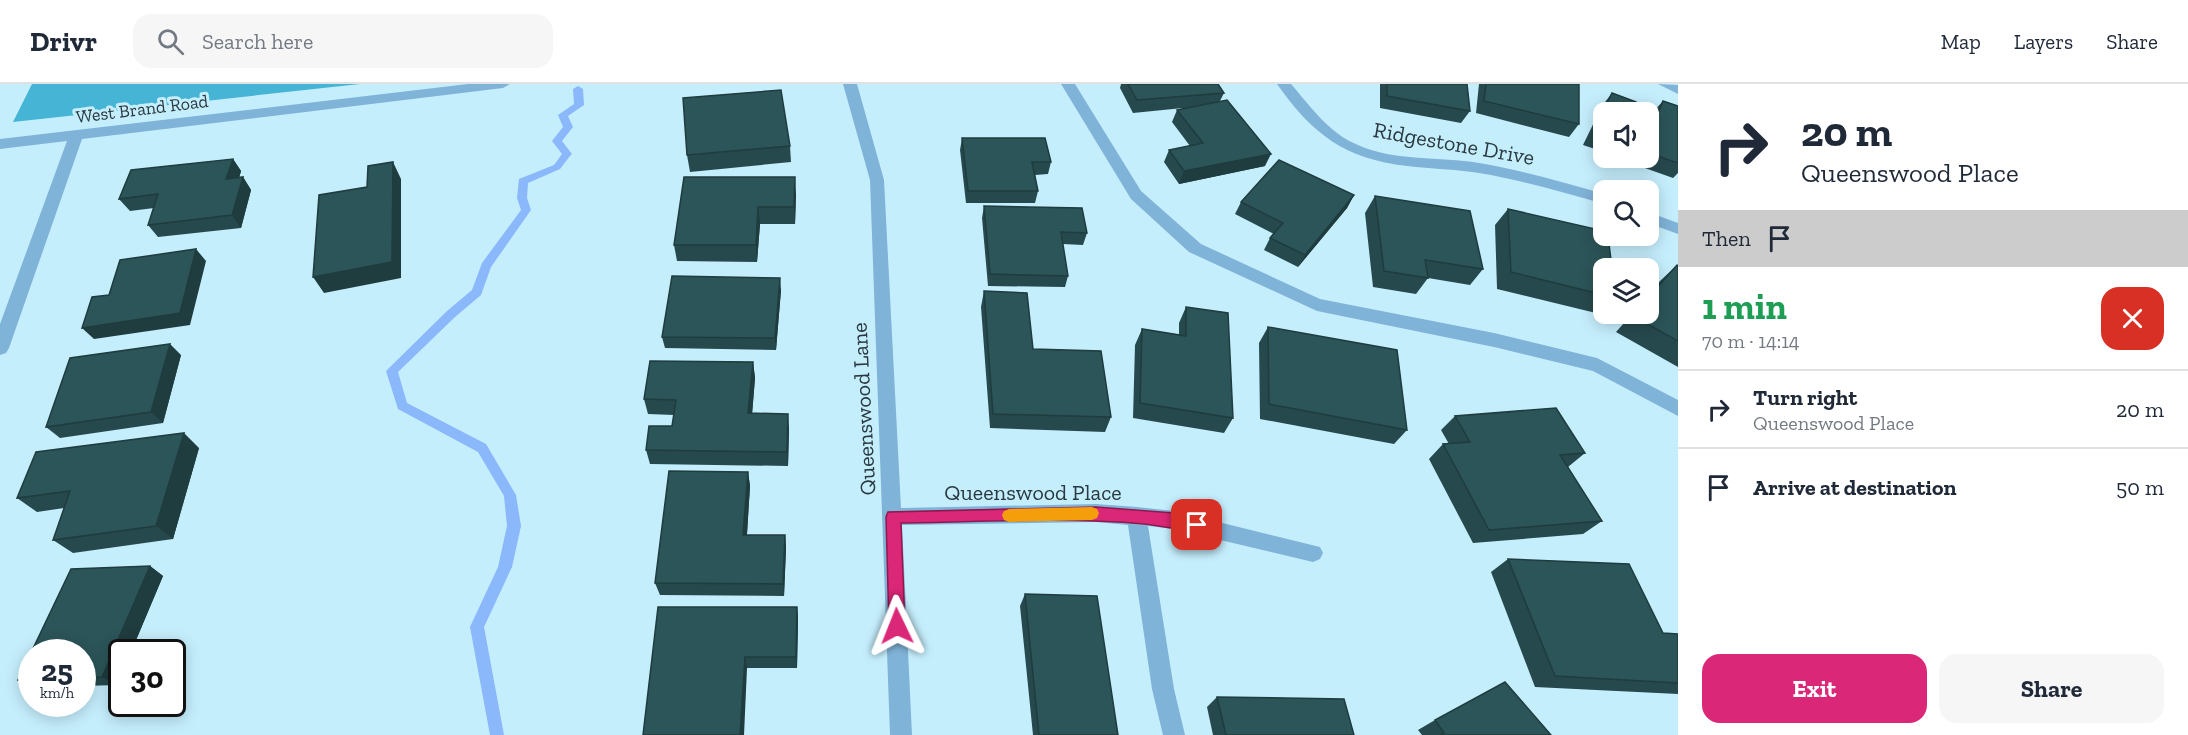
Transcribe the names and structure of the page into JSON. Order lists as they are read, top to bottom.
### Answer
{
  "streets": {
    "street": [
      "West Brand Road",
      "Ridgestone Drive",
      "Queenswood Lane",
      "Queenswood Place"
    ]
  },
  "crossings": [
    ["Queenswood Lane", "Queenswood Place"]
  ],
  "page": {
    "header": "Drivr",
    "search": "Search here",
    "nav": ["Map", "Layers", "Share"],
    "turn": ["20 m", "Queenswood Place"],
    "then": "Then",
    "heading": ["1 min", "70 m · 14:14"],
    "list": [
      {
        "name": "Turn right",
        "note": "Queenswood Place",
        "value": "20 m"
      },
      {
        "name": "Arrive at destination",
        "value": "50 m"
      }
    ],
    "speed": "25 km/h",
    "limit": "30",
    "buttons": ["Exit", "Share"]
  }
}
